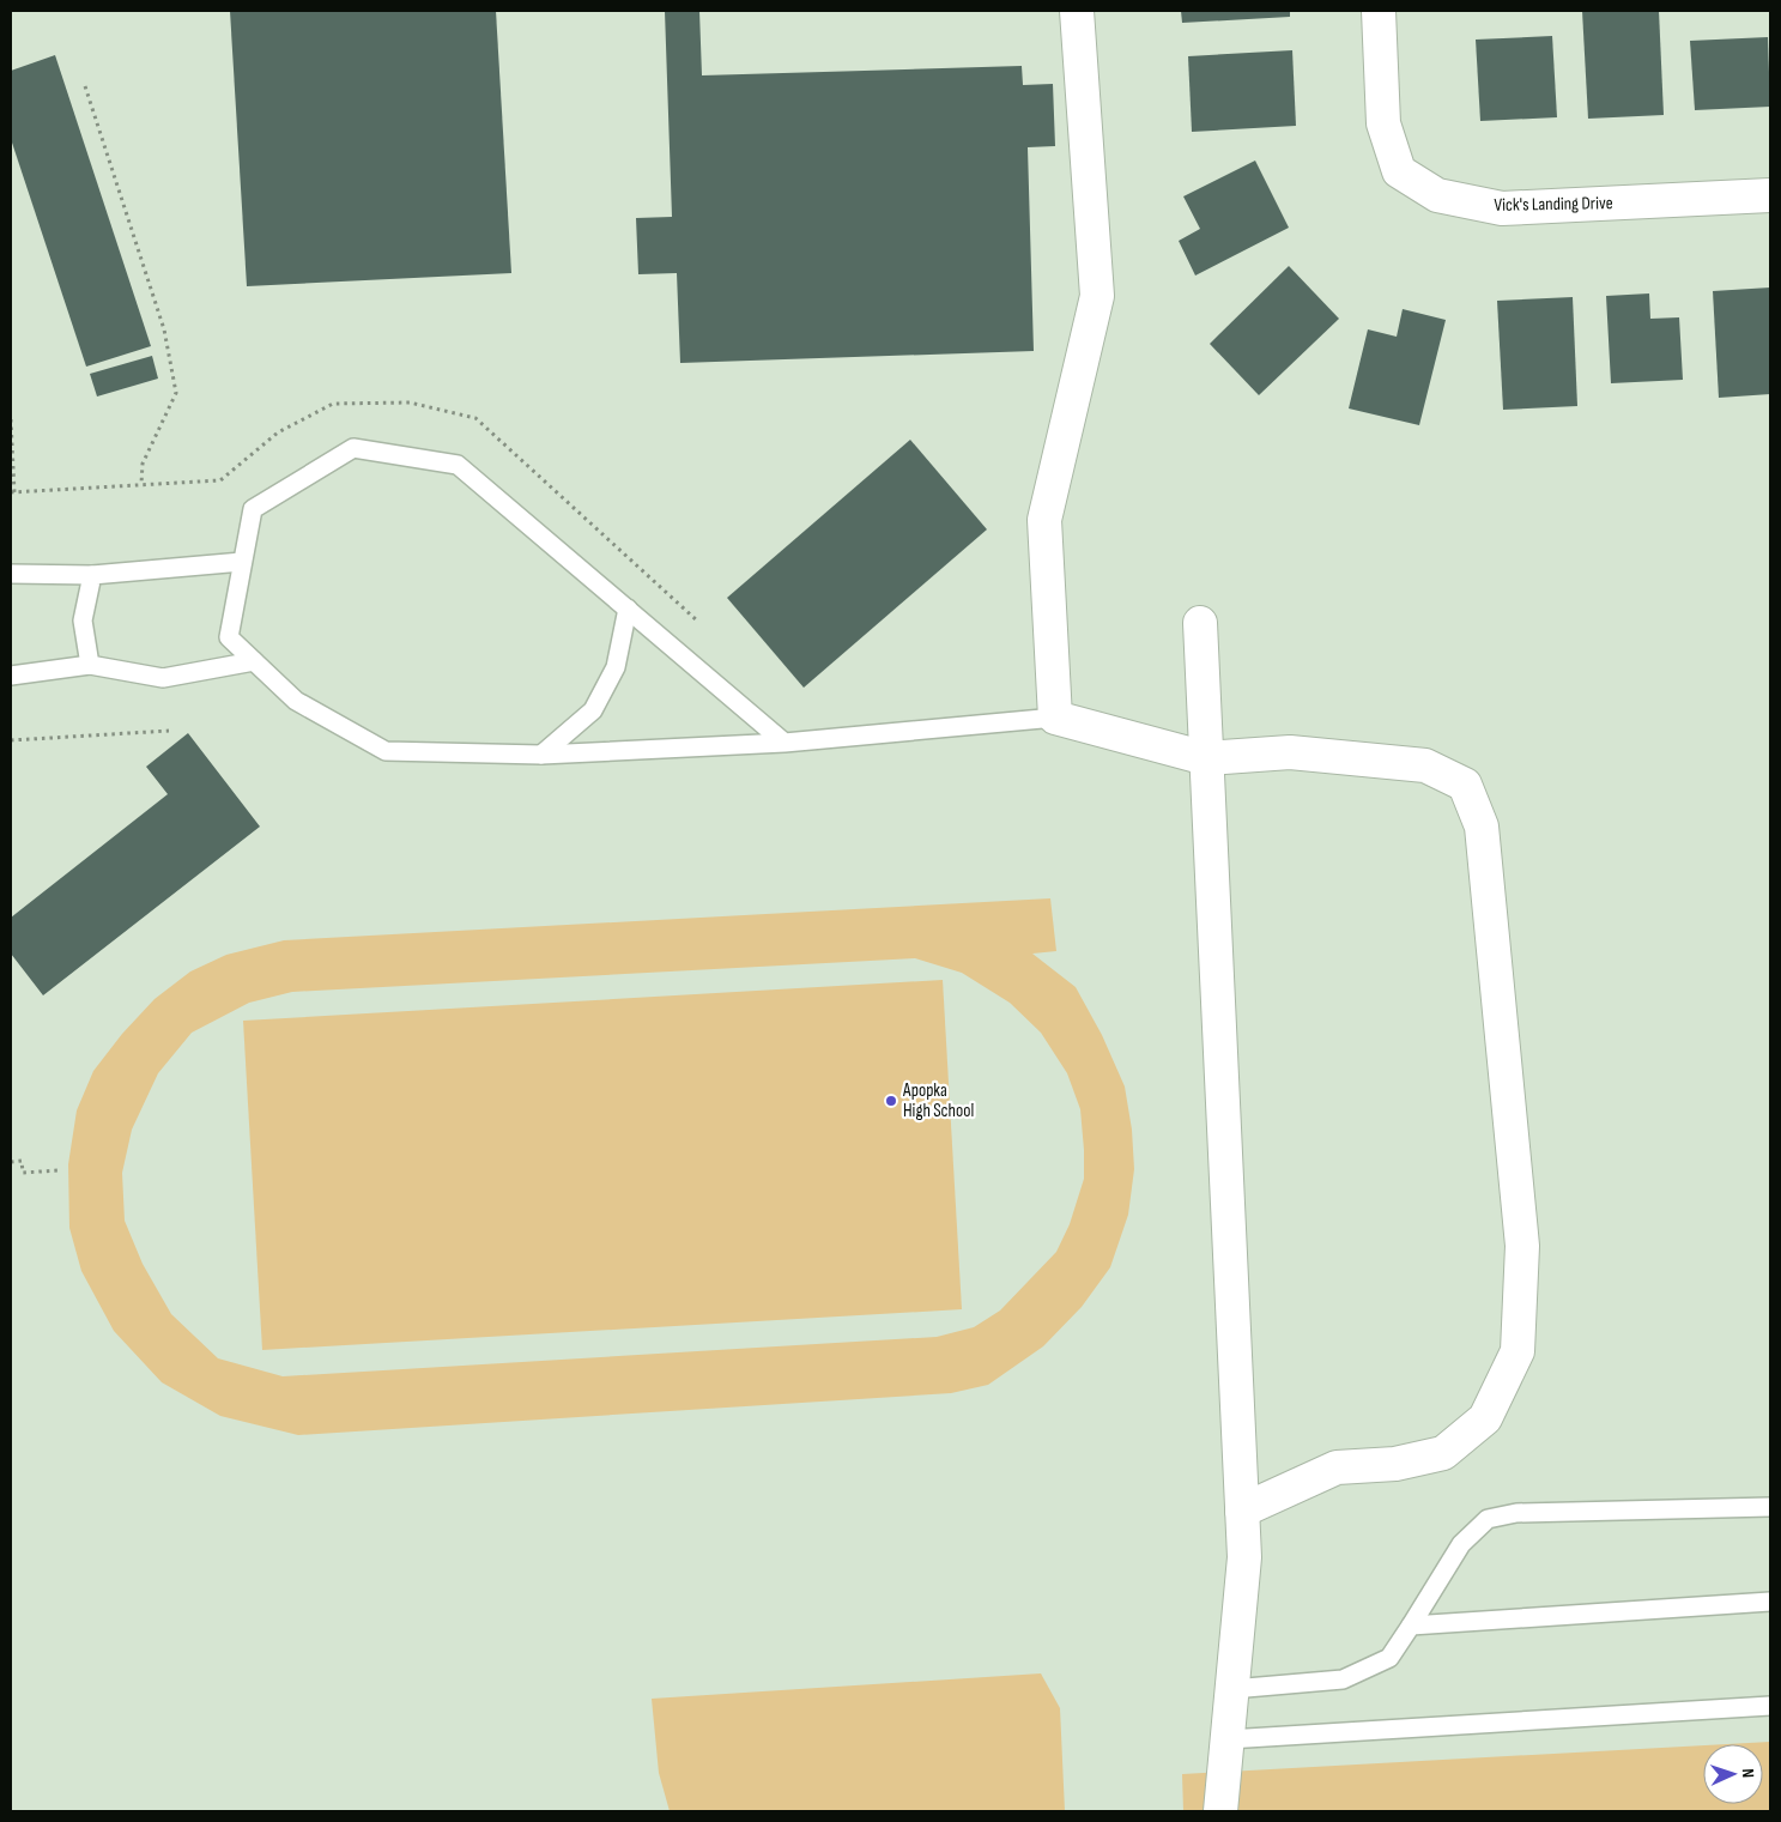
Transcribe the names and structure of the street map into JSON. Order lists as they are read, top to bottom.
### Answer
{
  "streets": {
    "street": ["Vick's Landing Drive"]
  },
  "places": ["Apopka High School"],
  "north": "right"
}
